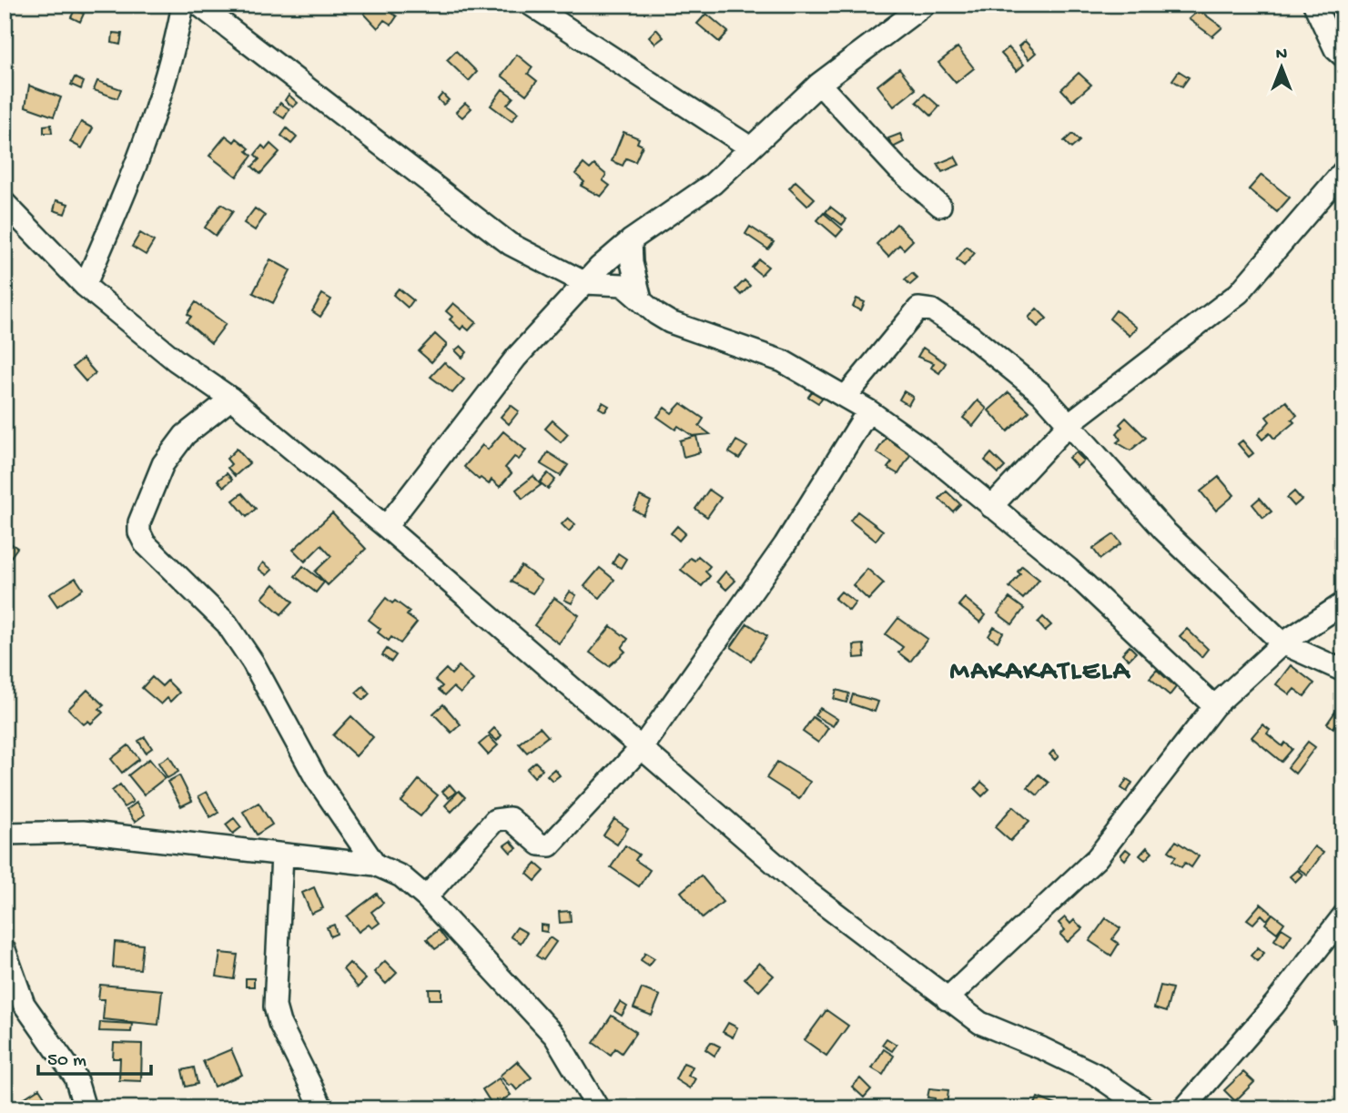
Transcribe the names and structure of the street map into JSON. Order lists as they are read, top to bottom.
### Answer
{
  "districts": ["MAKAKATLELA"],
  "scale_bar": "50 m",
  "north": "top"
}
